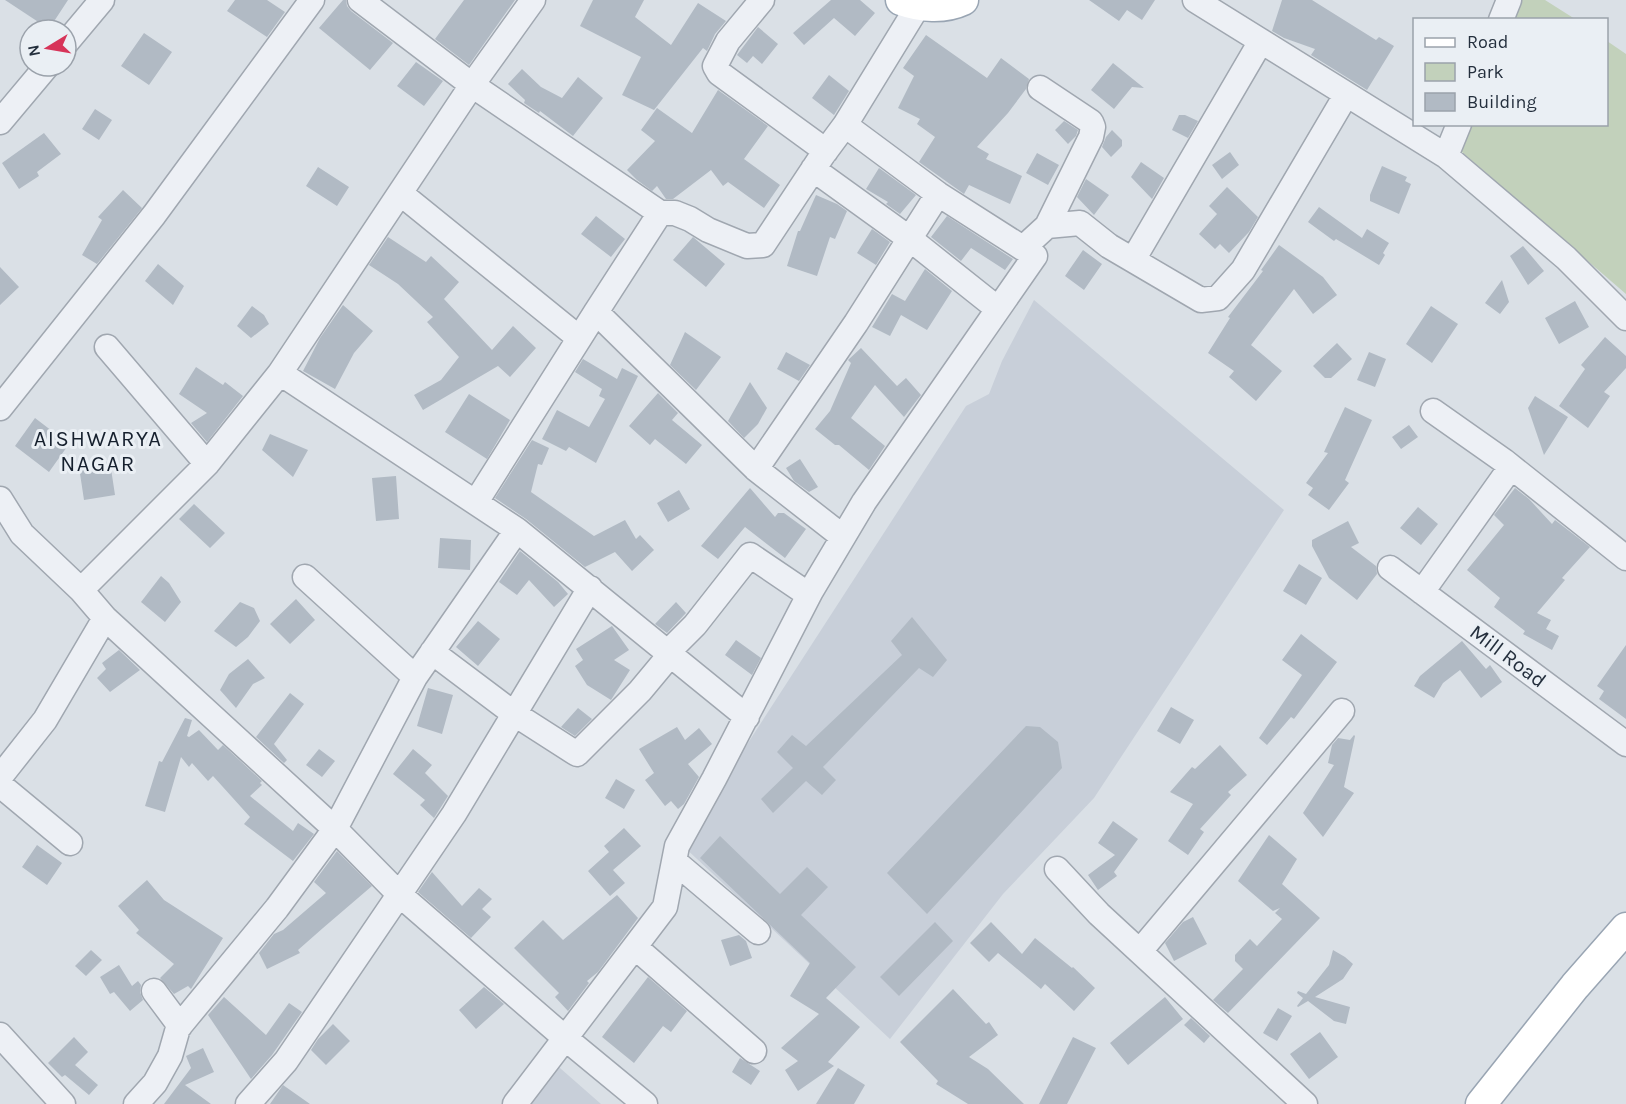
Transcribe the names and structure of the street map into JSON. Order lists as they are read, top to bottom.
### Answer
{
  "streets": {
    "street": ["Mill Road"]
  },
  "districts": ["AISHWARYA NAGAR"],
  "legend": ["Road", "Park", "Building"],
  "north": "left"
}
